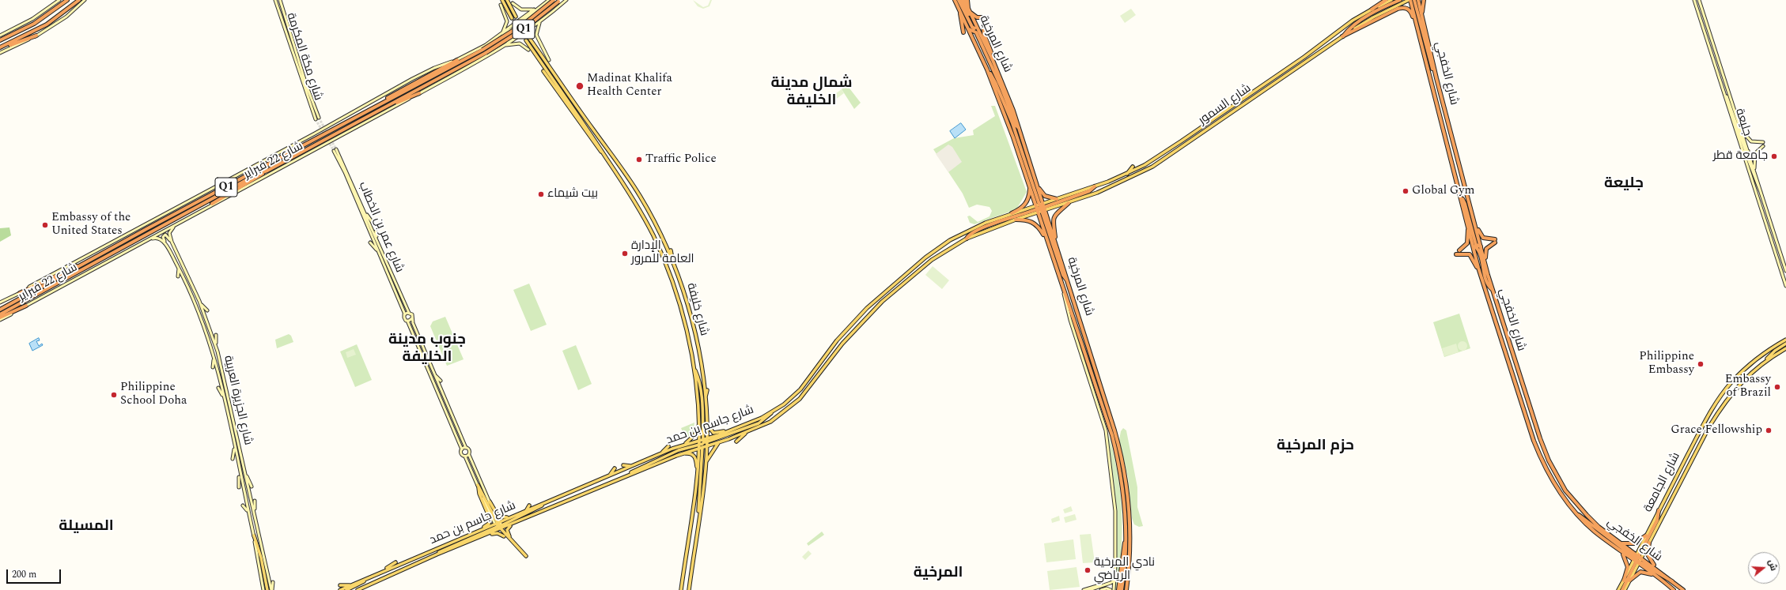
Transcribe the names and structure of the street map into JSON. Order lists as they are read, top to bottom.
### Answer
{
  "streets": {
    "highway": [
      "Q1",
      "شارع المرخية",
      "شارع الخفجي",
      "شارع 22 فبراير"
    ],
    "main road": [
      "شارع مكة المكرمة",
      "شارع السمور",
      "جليعة",
      "شارع عمر بن الخطاب",
      "شارع خليفة",
      "شارع الجزيرة العربية",
      "شارع جاسم بن حمد",
      "شارع الجامعة"
    ]
  },
  "crossings": [
    ["شارع المرخية", "شارع السمور"],
    ["شارع المرخية", "شارع جاسم بن حمد"],
    ["شارع الخفجي", "شارع السمور"],
    ["شارع الخفجي", "شارع الجامعة"],
    ["شارع السمور", "شارع جاسم بن حمد"],
    ["شارع 22 فبراير", "شارع الجزيرة العربية"],
    ["شارع خليفة", "شارع جاسم بن حمد"]
  ],
  "districts": [
    "شمال مدينة الخليفة",
    "جليعة",
    "جنوب مدينة الخليفة",
    "حزم المرخية",
    "المسيلة",
    "المرخية"
  ],
  "places": [
    "Madinat Khalifa Health Center",
    "جامعة قطر",
    "Traffic Police",
    "Global Gym",
    "بيت شيماء",
    "Embassy of the United States",
    "الإدارة العامة للمرور",
    "Philippine Embassy",
    "Embassy of Brazil",
    "Philippine School Doha",
    "Grace Fellowship",
    "نادي المرخية الرياضي"
  ],
  "scale_bar": "200 m",
  "north": "right"
}
